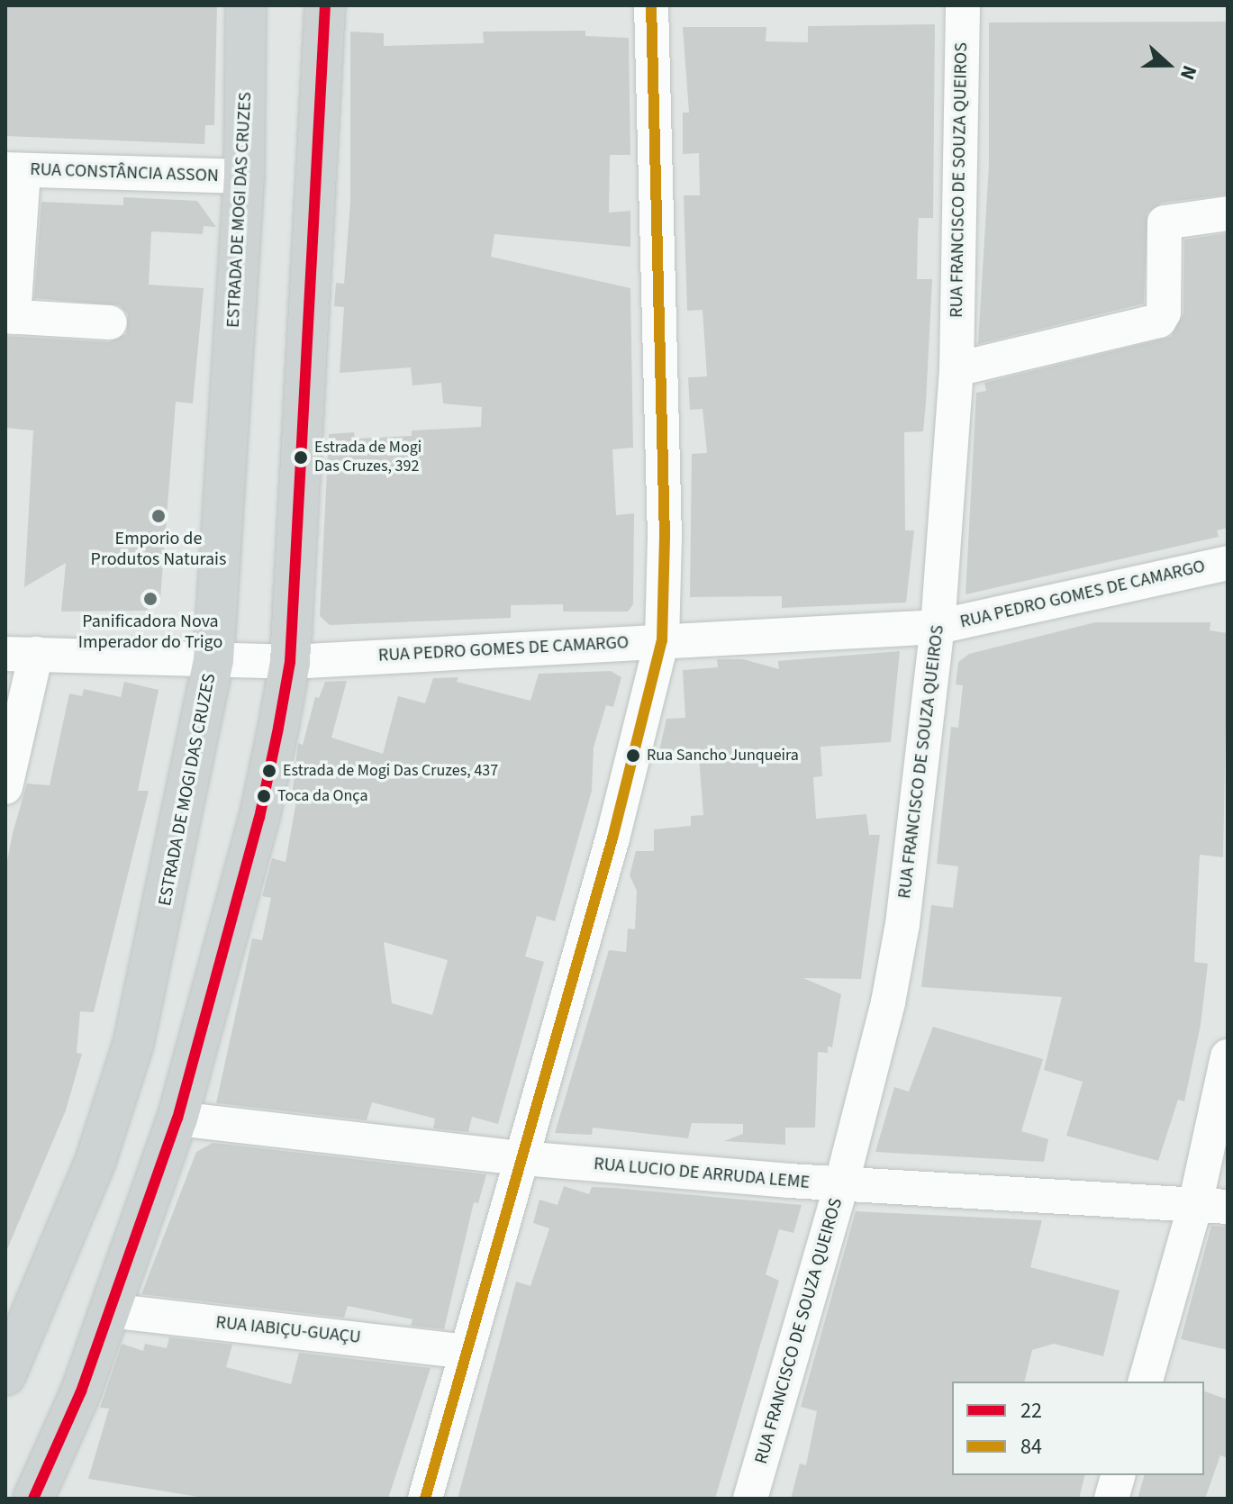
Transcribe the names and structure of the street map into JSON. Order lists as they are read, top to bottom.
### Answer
{
  "streets": {
    "main road": ["ESTRADA DE MOGI DAS CRUZES"],
    "street": [
      "RUA CONSTÂNCIA ASSON",
      "RUA FRANCISCO DE SOUZA QUEIROS",
      "RUA PEDRO GOMES DE CAMARGO",
      "RUA LUCIO DE ARRUDA LEME",
      "RUA IABIÇU-GUAÇU"
    ]
  },
  "crossings": [
    ["RUA CONSTÂNCIA ASSON", "ESTRADA DE MOGI DAS CRUZES"],
    ["RUA FRANCISCO DE SOUZA QUEIROS", "RUA PEDRO GOMES DE CAMARGO"],
    ["RUA FRANCISCO DE SOUZA QUEIROS", "RUA LUCIO DE ARRUDA LEME"],
    ["ESTRADA DE MOGI DAS CRUZES", "RUA PEDRO GOMES DE CAMARGO"]
  ],
  "places": [
    "Estrada de Mogi Das Cruzes, 392",
    "Emporio de Produtos Naturais",
    "Panificadora Nova Imperador do Trigo",
    "Rua Sancho Junqueira",
    "Estrada de Mogi Das Cruzes, 437",
    "Toca da Onça"
  ],
  "lines": ["transit line 22", "transit line 84"],
  "legend": ["22", "84"],
  "north": "right"
}
